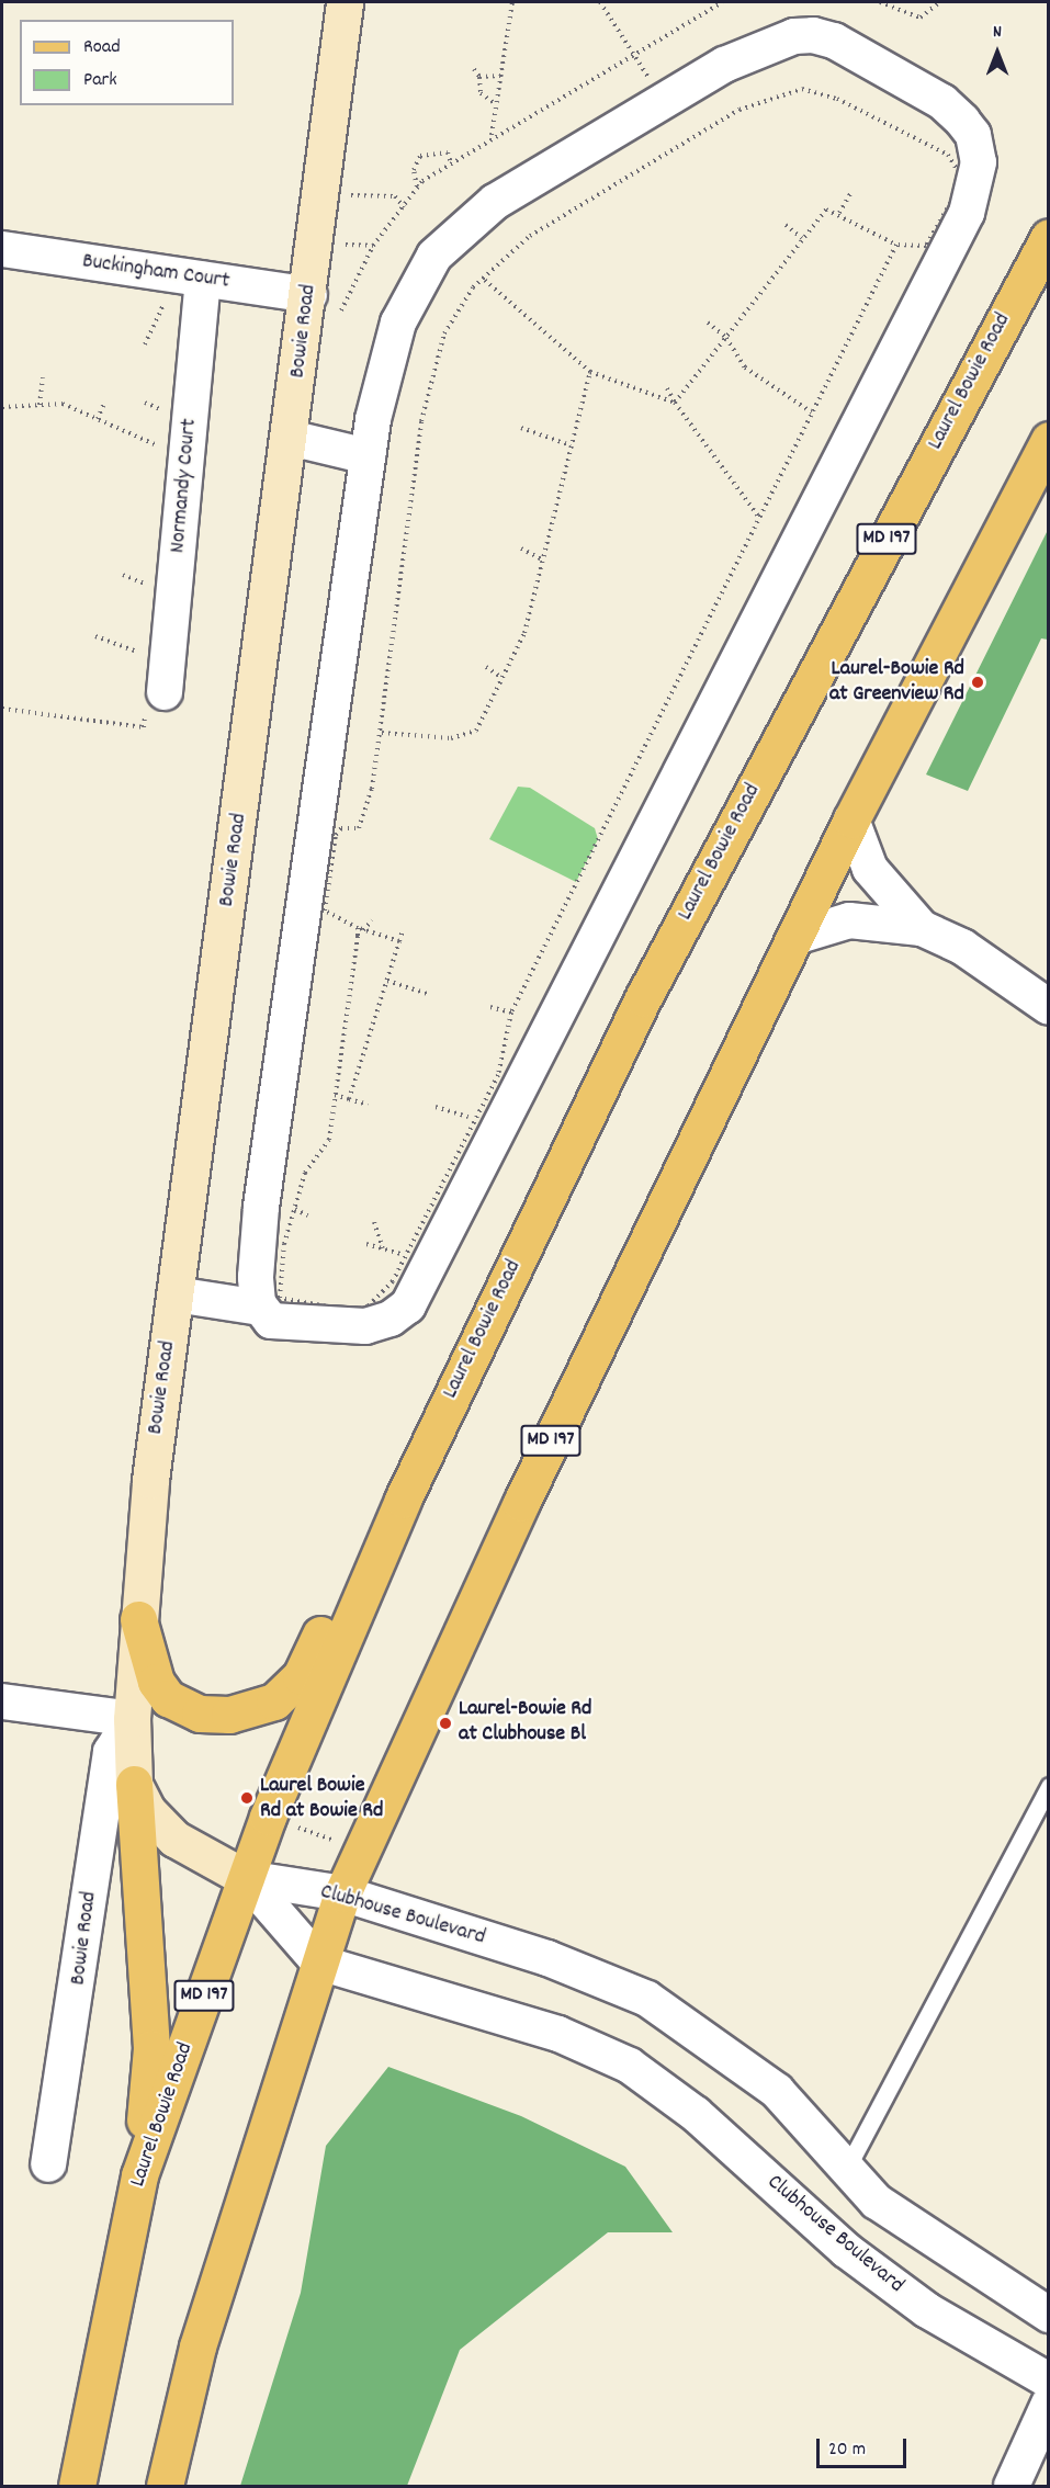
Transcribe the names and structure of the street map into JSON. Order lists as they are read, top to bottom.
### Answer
{
  "streets": {
    "main road": ["Laurel Bowie Road", "MD 197"],
    "street": [
      "Buckingham Court",
      "Bowie Road",
      "Normandy Court",
      "Clubhouse Boulevard"
    ]
  },
  "crossings": [
    ["Buckingham Court", "Bowie Road"],
    ["Buckingham Court", "Normandy Court"],
    ["Bowie Road", "Laurel Bowie Road"],
    ["Bowie Road", "Clubhouse Boulevard"],
    ["Laurel Bowie Road", "Clubhouse Boulevard"],
    ["MD 197", "Clubhouse Boulevard"]
  ],
  "places": ["Laurel-Bowie Rd at Greenview Rd", "Laurel-Bowie Rd at Clubhouse Bl", "Laurel Bowie Rd at Bowie Rd"],
  "legend": ["Road", "Park"],
  "scale_bar": "20 m",
  "north": "top"
}
